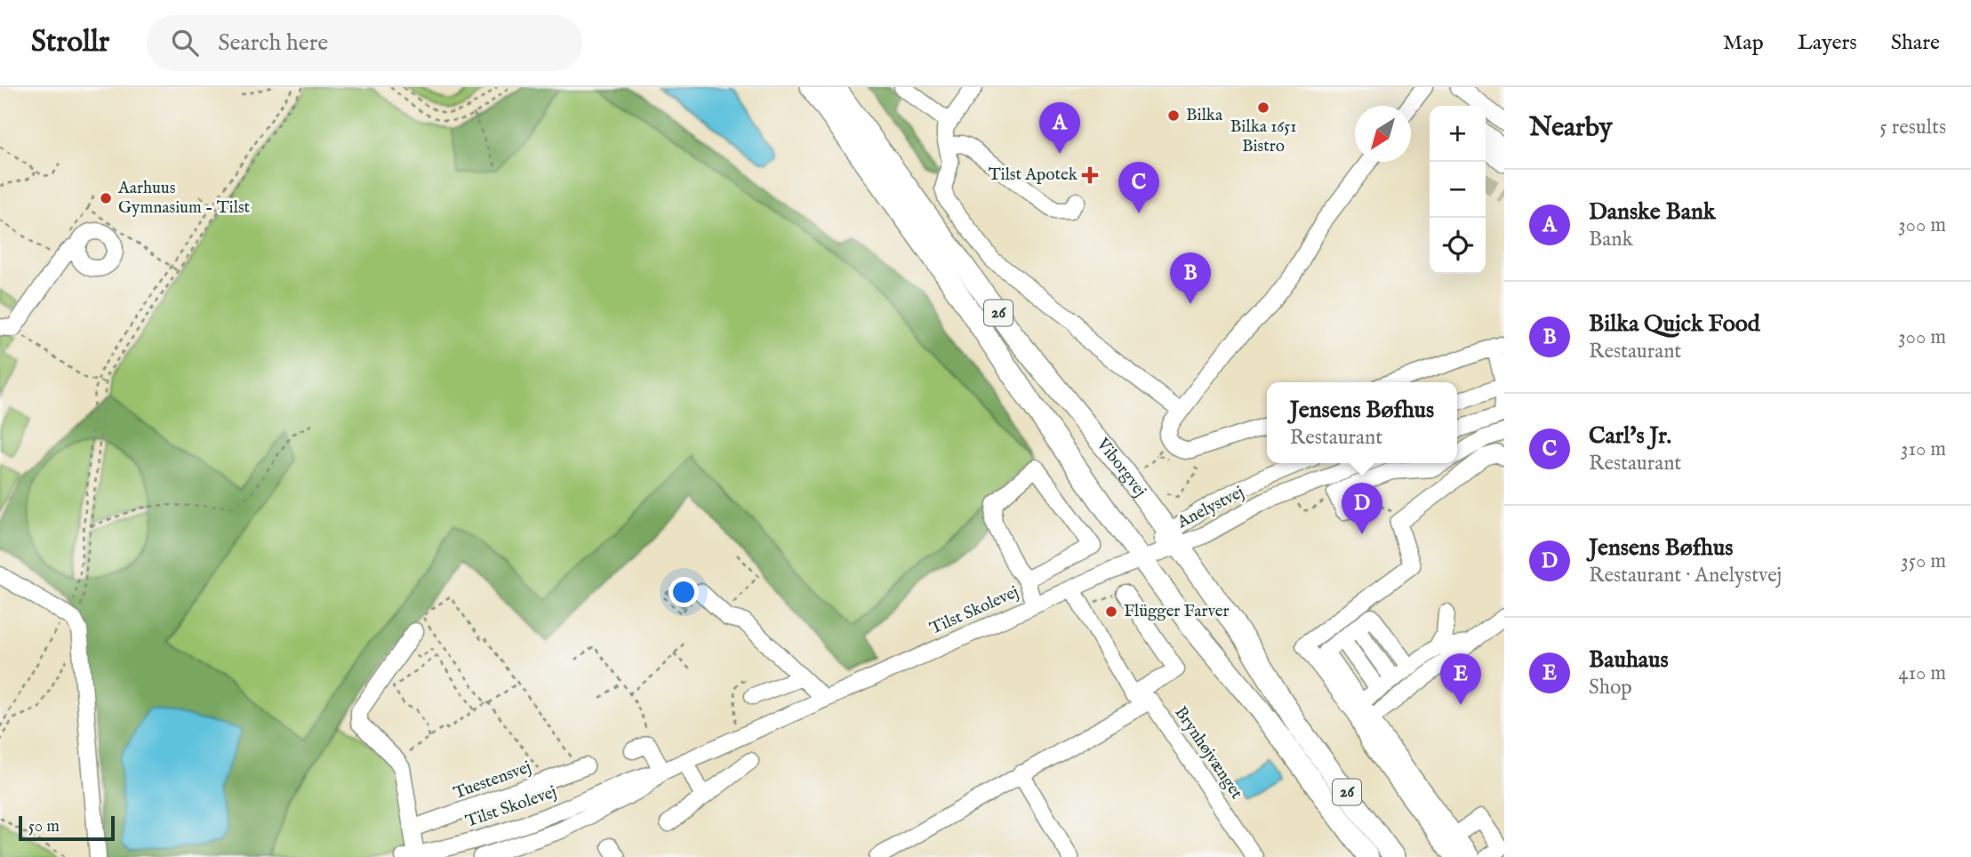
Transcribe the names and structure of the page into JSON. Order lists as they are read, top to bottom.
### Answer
{
  "streets": {
    "main road": ["26", "Viborgvej"],
    "street": [
      "Anelystvej",
      "Tilst Skolevej",
      "Brynhøjvænget",
      "Tuestensvej"
    ]
  },
  "crossings": [
    ["Viborgvej", "Anelystvej"],
    ["Viborgvej", "Tilst Skolevej"],
    ["Anelystvej", "Tilst Skolevej"]
  ],
  "places": {
    "other": [
      "Bilka 1651 Bistro",
      "Bilka",
      "Aarhuus Gymnasium - Tilst",
      "Flügger Farver"
    ],
    "health": ["Tilst Apotek"]
  },
  "scale_bar": "50 m",
  "north": "bottom left",
  "page": {
    "header": "Strollr",
    "search": "Search here",
    "nav": ["Map", "Layers", "Share"],
    "heading": ["Nearby", "5 results"],
    "pins": [
      "A",
      "C",
      "B",
      "D",
      "E"
    ],
    "map_buttons": ["+", "−"],
    "list": [
      {
        "mark": "A",
        "name": "Danske Bank",
        "note": "Bank",
        "value": "300 m"
      },
      {
        "mark": "B",
        "name": "Bilka Quick Food",
        "note": "Restaurant",
        "value": "300 m"
      },
      {
        "mark": "C",
        "name": "Carl's Jr.",
        "note": "Restaurant",
        "value": "310 m"
      },
      {
        "mark": "D",
        "name": "Jensens Bøfhus",
        "note": "Restaurant · Anelystvej",
        "value": "350 m"
      },
      {
        "mark": "E",
        "name": "Bauhaus",
        "note": "Shop",
        "value": "410 m"
      }
    ],
    "popup": ["Jensens Bøfhus", "Restaurant"],
    "scale": "50 m"
  }
}
